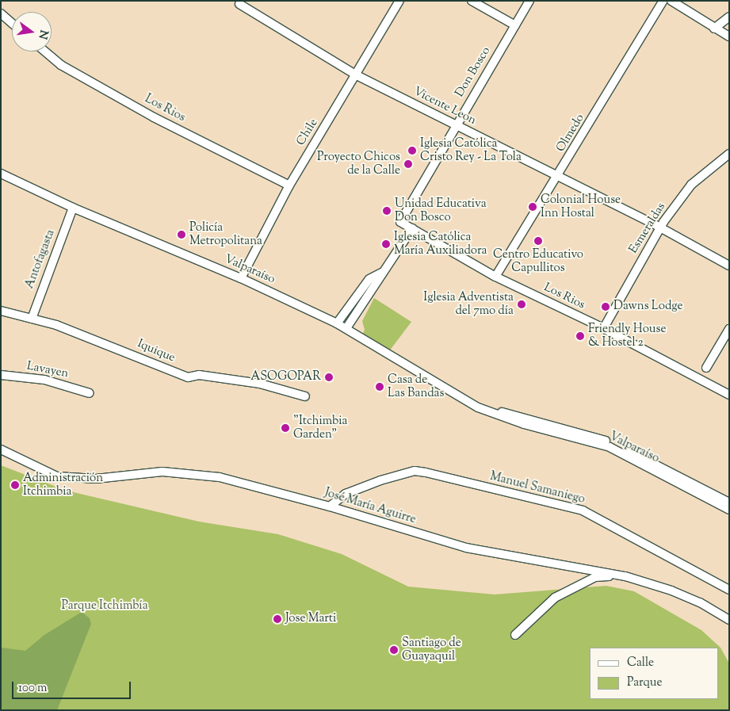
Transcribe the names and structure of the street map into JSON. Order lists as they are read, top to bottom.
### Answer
{
  "streets": {
    "street": [
      "Don Bosco",
      "Vicente Leon",
      "Los Rios",
      "Chile",
      "Olmedo",
      "Esmeraldas",
      "Antofagasta",
      "Valparaíso",
      "Iquique",
      "Lavayen",
      "Manuel Samaniego",
      "José María Aguirre"
    ]
  },
  "crossings": [
    ["Don Bosco", "Vicente Leon"],
    ["Don Bosco", "Los Rios"],
    ["Vicente Leon", "Chile"],
    ["Vicente Leon", "Olmedo"],
    ["Vicente Leon", "Esmeraldas"],
    ["Los Rios", "Chile"],
    ["Los Rios", "Olmedo"],
    ["Los Rios", "Esmeraldas"],
    ["Chile", "Valparaíso"],
    ["Antofagasta", "Valparaíso"],
    ["Antofagasta", "Iquique"],
    ["Manuel Samaniego", "José María Aguirre"]
  ],
  "parks": ["Parque Itchimbía"],
  "places": [
    "Iglesia Católica Cristo Rey - La Tola",
    "Proyecto Chicos de la Calle",
    "Colonial House Inn Hostal",
    "Unidad Educativa Don Bosco",
    "Policía Metropolitana",
    "Centro Educativo Capullitos",
    "Iglesia Católica María Auxiliadora",
    "Iglesia Adventista del 7mo día",
    "Dawns Lodge",
    "Friendly House & Hostel 2",
    "ASOGOPAR",
    "Casa de Las Bandas",
    "\"Itchimbia Garden\"",
    "Administración Itchimbia",
    "Jose Marti",
    "Santiago de Guayaquil"
  ],
  "legend": ["Calle", "Parque"],
  "scale_bar": "100 m",
  "north": "right"
}
